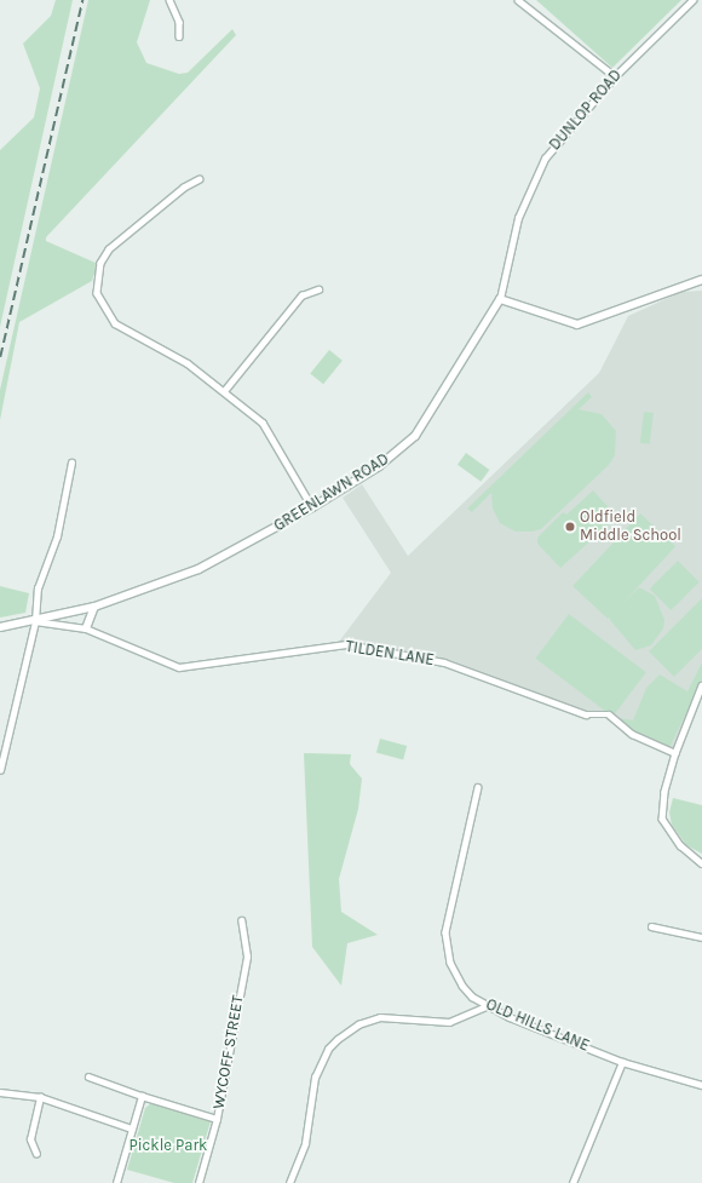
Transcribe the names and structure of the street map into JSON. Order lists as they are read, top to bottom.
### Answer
{
  "streets": {
    "main road": ["GREENLAWN ROAD"],
    "street": [
      "DUNLOP ROAD",
      "TILDEN LANE",
      "OLD HILLS LANE",
      "WYCOFF STREET"
    ]
  },
  "crossings": [
    ["DUNLOP ROAD", "GREENLAWN ROAD"],
    ["GREENLAWN ROAD", "TILDEN LANE"]
  ],
  "parks": ["Pickle Park"],
  "places": ["Oldfield Middle School"]
}
